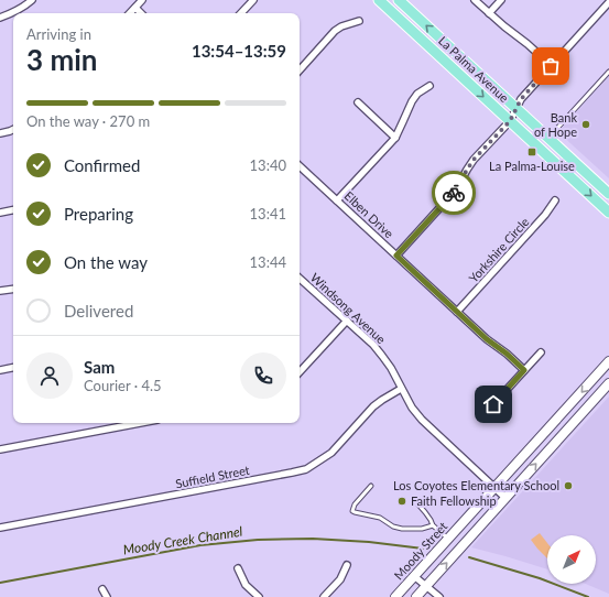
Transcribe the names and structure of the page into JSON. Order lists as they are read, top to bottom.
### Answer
{
  "streets": {
    "main road": ["La Palma Avenue", "Moody Street"],
    "street": [
      "Elben Drive",
      "Yorkshire Circle",
      "Windsong Avenue",
      "Suffield Street"
    ]
  },
  "crossings": [
    ["Elben Drive", "Yorkshire Circle"],
    ["Windsong Avenue", "Suffield Street"],
    ["Windsong Avenue", "Moody Street"]
  ],
  "water": ["Moody Creek Channel"],
  "places": {
    "other": ["Bank of Hope", "Los Coyotes Elementary School", "Faith Fellowship"],
    "transit": ["La Palma-Louise"]
  },
  "north": "top right",
  "page": {
    "heading": ["3 min", "Arriving in", "13:54–13:59"],
    "panel": ["Sam", "Courier · 4.5"],
    "bar": "On the way · 270 m",
    "list": [
      ["Confirmed", "13:40"],
      ["Preparing", "13:41"],
      ["On the way", "13:44"],
      "Delivered"
    ]
  }
}
